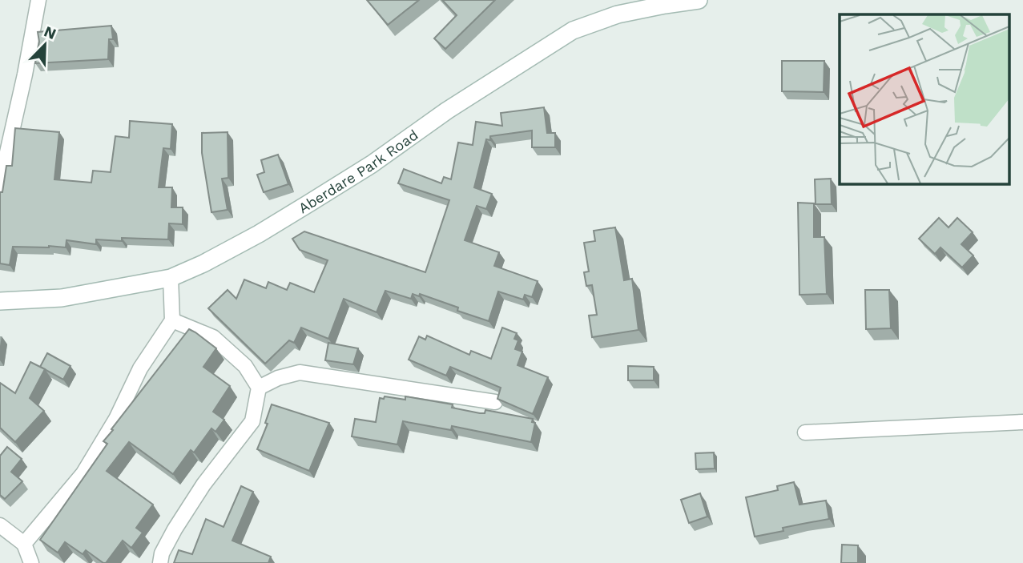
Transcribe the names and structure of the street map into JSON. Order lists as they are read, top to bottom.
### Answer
{
  "streets": {
    "street": ["Aberdare Park Road"]
  },
  "north": "top right"
}
